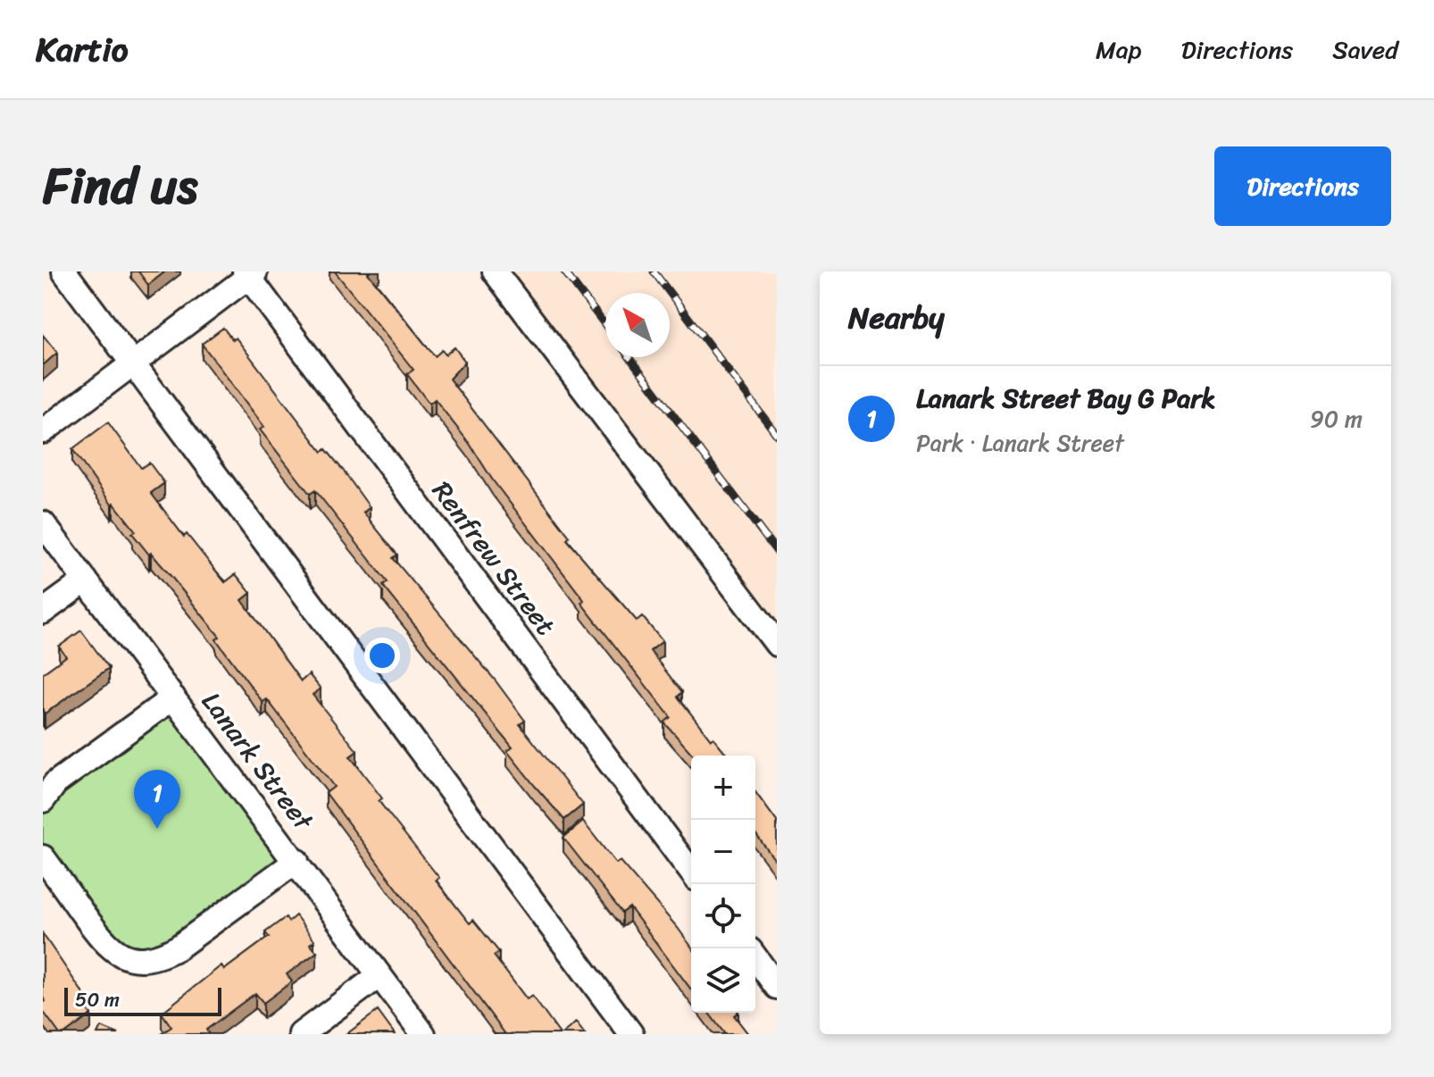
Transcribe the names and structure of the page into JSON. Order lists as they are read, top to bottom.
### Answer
{
  "streets": {
    "street": ["Renfrew Street", "Lanark Street"]
  },
  "scale_bar": "50 m",
  "north": "top left",
  "page": {
    "header": "Kartio",
    "nav": ["Map", "Directions", "Saved"],
    "title": "Find us",
    "buttons": "Directions",
    "heading": "Nearby",
    "list": [
      {
        "mark": "1",
        "name": "Lanark Street Bay G Park",
        "note": "Park · Lanark Street",
        "value": "90 m"
      }
    ],
    "map_buttons": ["+", "−"],
    "pins": "1",
    "scale": "50 m"
  }
}
